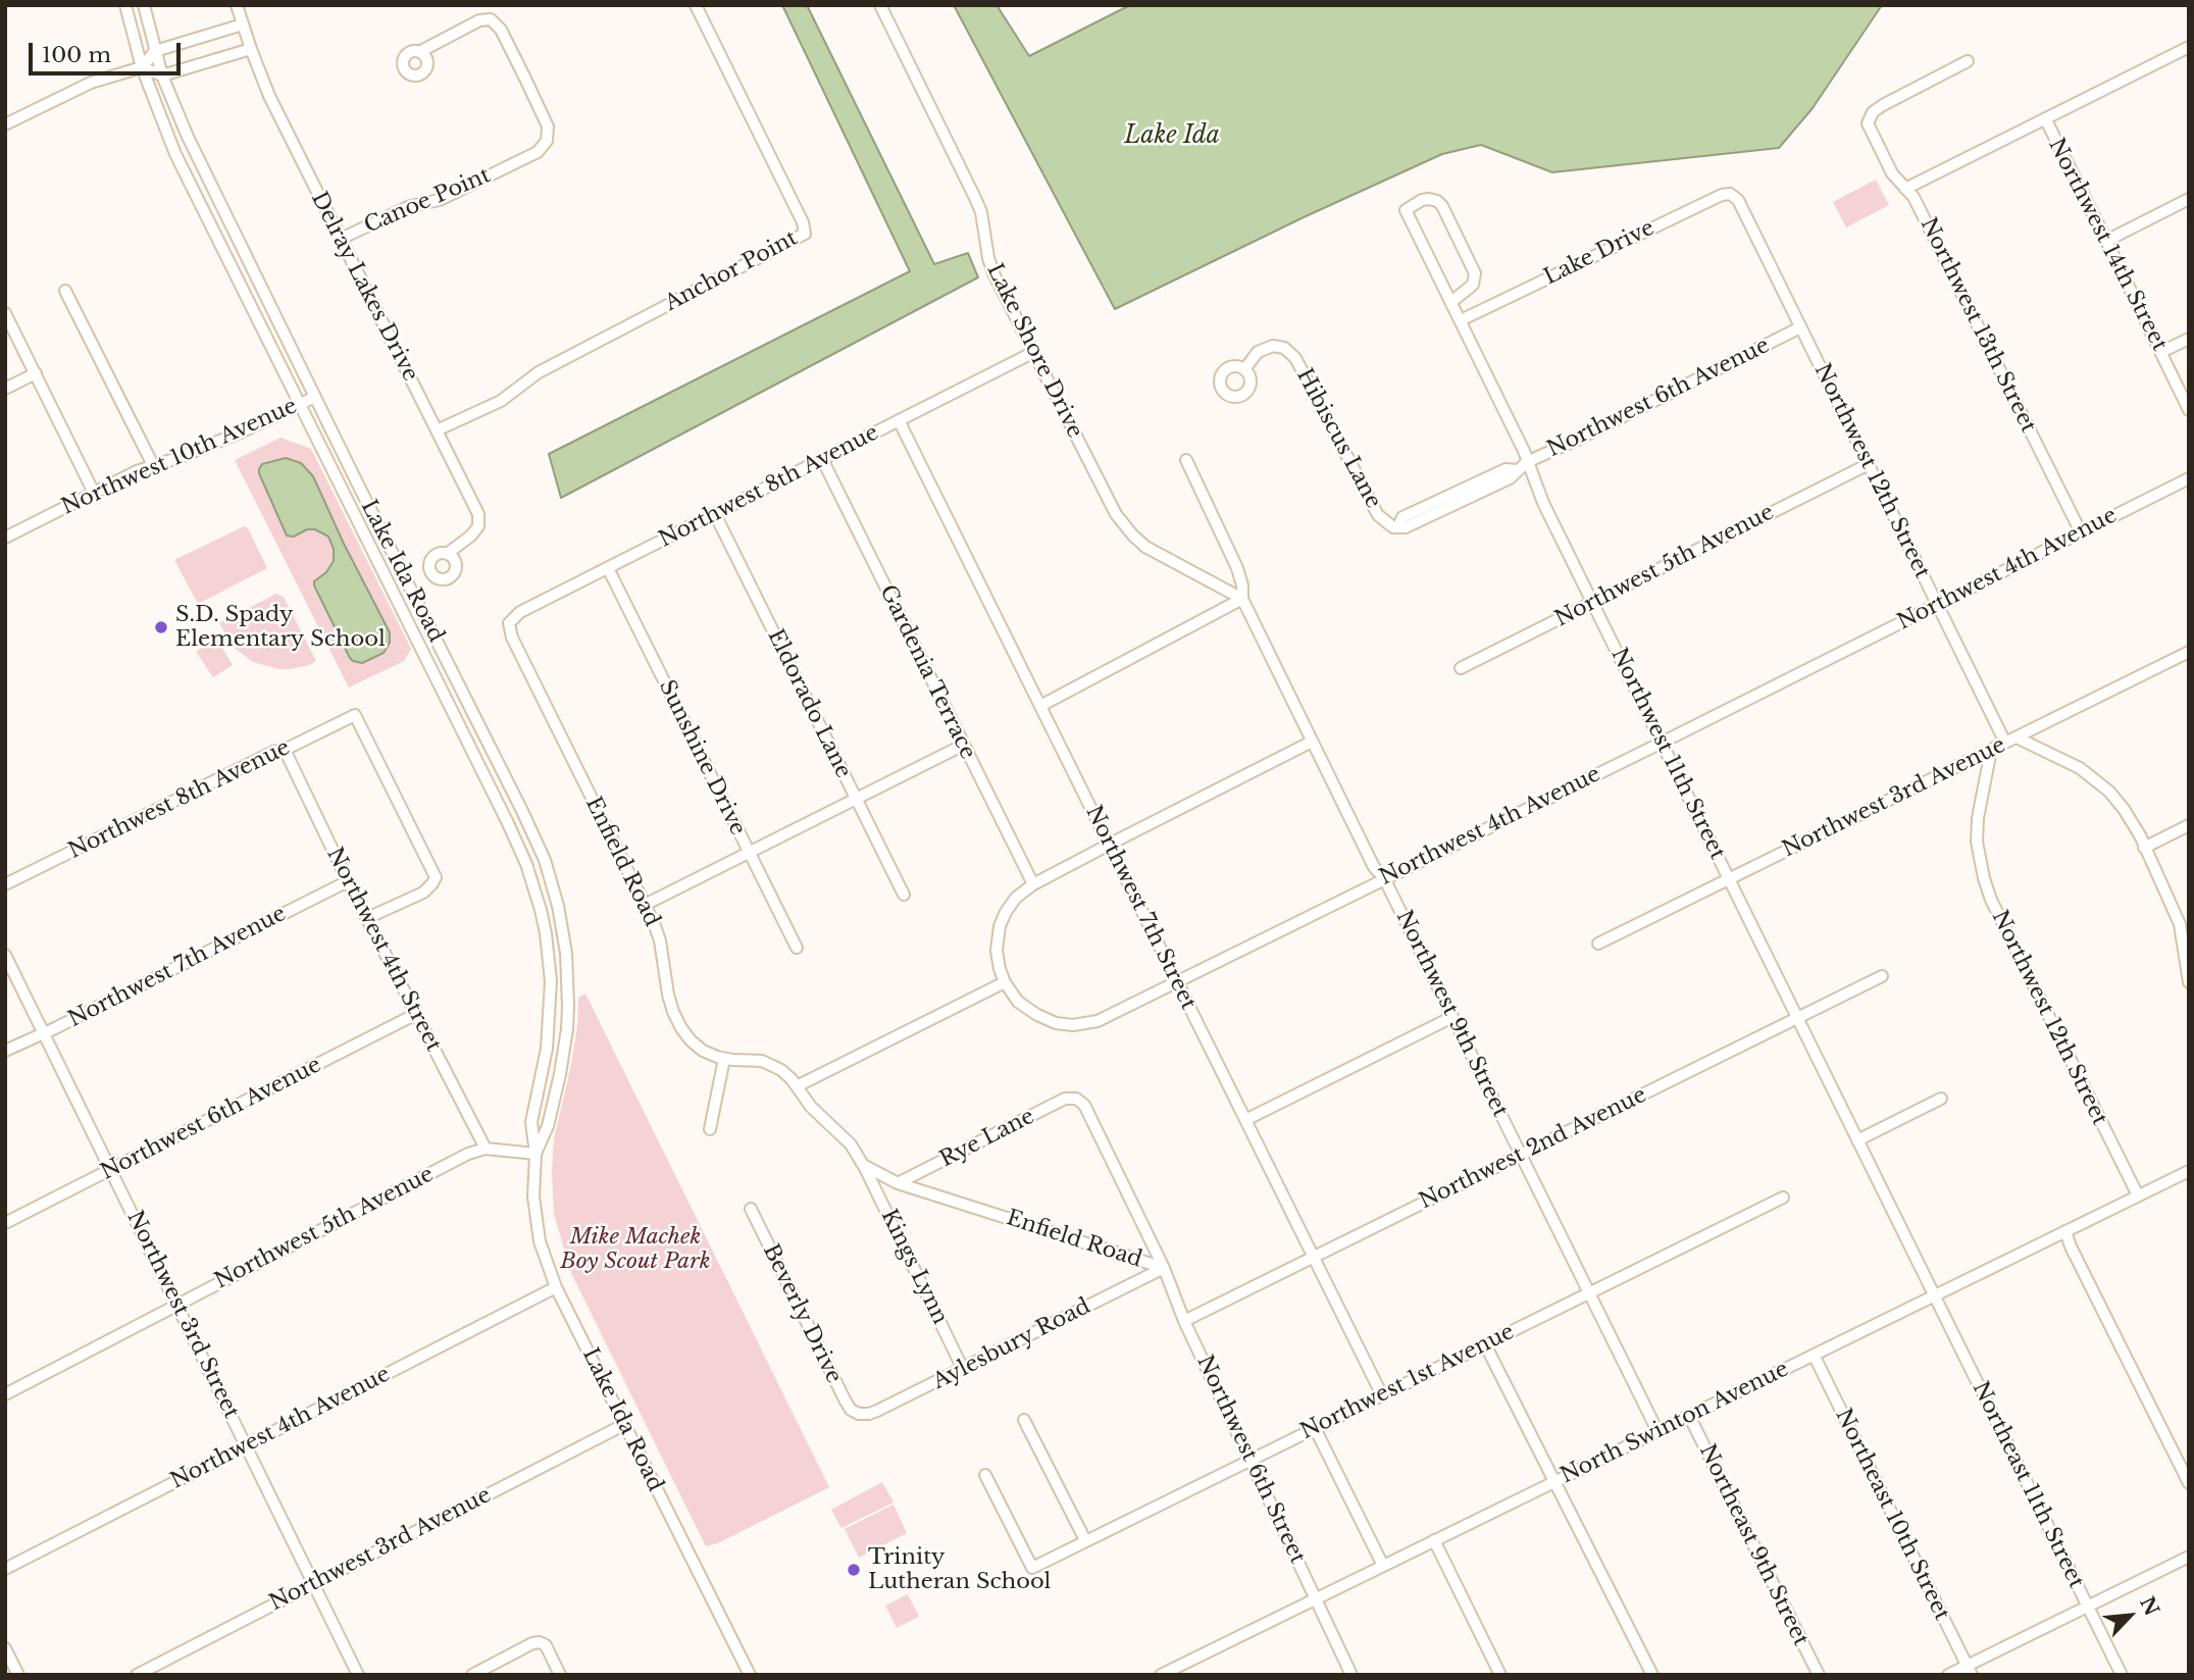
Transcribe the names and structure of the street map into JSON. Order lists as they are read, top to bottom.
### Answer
{
  "streets": {
    "street": [
      "Canoe Point",
      "Northwest 14th Street",
      "Lake Drive",
      "Anchor Point",
      "Delray Lakes Drive",
      "Northwest 13th Street",
      "Lake Shore Drive",
      "Northwest 6th Avenue",
      "Hibiscus Lane",
      "Northwest 10th Avenue",
      "Northwest 12th Street",
      "Northwest 8th Avenue",
      "Northwest 5th Avenue",
      "Northwest 4th Avenue",
      "Lake Ida Road",
      "Gardenia Terrace",
      "Eldorado Lane",
      "Northwest 11th Street",
      "Sunshine Drive",
      "Northwest 3rd Avenue",
      "Enfield Road",
      "Northwest 7th Street",
      "Northwest 4th Street",
      "Northwest 7th Avenue",
      "Northwest 9th Street",
      "Rye Lane",
      "Northwest 2nd Avenue",
      "Kings Lynn",
      "Beverly Drive",
      "Northwest 3rd Street",
      "Aylesbury Road",
      "Northwest 1st Avenue",
      "North Swinton Avenue",
      "Northwest 6th Street",
      "Northeast 11th Street",
      "Northeast 10th Street",
      "Northeast 9th Street"
    ]
  },
  "crossings": [
    ["Canoe Point", "Delray Lakes Drive"],
    ["Lake Drive", "Northwest 12th Street"],
    ["Lake Drive", "Northwest 11th Street"],
    ["Anchor Point", "Delray Lakes Drive"],
    ["Northwest 13th Street", "Northwest 4th Avenue"],
    ["Lake Shore Drive", "Northwest 8th Avenue"],
    ["Lake Shore Drive", "Northwest 9th Street"],
    ["Northwest 6th Avenue", "Hibiscus Lane"],
    ["Northwest 6th Avenue", "Northwest 12th Street"],
    ["Northwest 6th Avenue", "Northwest 11th Street"],
    ["Northwest 6th Avenue", "Northwest 4th Street"],
    ["Northwest 6th Avenue", "Northwest 3rd Street"],
    ["Northwest 10th Avenue", "Lake Ida Road"],
    ["Northwest 12th Street", "Northwest 5th Avenue"],
    ["Northwest 12th Street", "Northwest 4th Avenue"],
    ["Northwest 12th Street", "Northwest 3rd Avenue"],
    ["Northwest 12th Street", "North Swinton Avenue"],
    ["Northwest 8th Avenue", "Gardenia Terrace"],
    ["Northwest 8th Avenue", "Eldorado Lane"],
    ["Northwest 8th Avenue", "Sunshine Drive"],
    ["Northwest 8th Avenue", "Enfield Road"],
    ["Northwest 8th Avenue", "Northwest 7th Street"],
    ["Northwest 8th Avenue", "Northwest 4th Street"],
    ["Northwest 5th Avenue", "Lake Ida Road"],
    ["Northwest 5th Avenue", "Northwest 11th Street"],
    ["Northwest 5th Avenue", "Northwest 4th Street"],
    ["Northwest 5th Avenue", "Northwest 3rd Street"],
    ["Northwest 4th Avenue", "Lake Ida Road"],
    ["Northwest 4th Avenue", "Gardenia Terrace"],
    ["Northwest 4th Avenue", "Northwest 11th Street"],
    ["Northwest 4th Avenue", "Northwest 7th Street"],
    ["Northwest 4th Avenue", "Northwest 9th Street"],
    ["Northwest 4th Avenue", "Northwest 3rd Street"],
    ["Lake Ida Road", "Northwest 3rd Avenue"],
    ["Gardenia Terrace", "Northwest 7th Street"],
    ["Northwest 11th Street", "Northwest 3rd Avenue"],
    ["Northwest 11th Street", "Northwest 2nd Avenue"],
    ["Northwest 11th Street", "North Swinton Avenue"],
    ["Northwest 11th Street", "Northeast 11th Street"],
    ["Northwest 3rd Avenue", "Northwest 3rd Street"],
    ["Enfield Road", "Rye Lane"],
    ["Enfield Road", "Kings Lynn"],
    ["Enfield Road", "Aylesbury Road"],
    ["Enfield Road", "Northwest 6th Street"],
    ["Northwest 7th Street", "Northwest 2nd Avenue"],
    ["Northwest 7th Street", "Northwest 1st Avenue"],
    ["Northwest 4th Street", "Northwest 7th Avenue"],
    ["Northwest 7th Avenue", "Northwest 3rd Street"],
    ["Northwest 9th Street", "Northwest 2nd Avenue"],
    ["Northwest 9th Street", "Northwest 1st Avenue"],
    ["Northwest 9th Street", "North Swinton Avenue"],
    ["Rye Lane", "Northwest 6th Street"],
    ["Northwest 2nd Avenue", "Northwest 6th Street"],
    ["Kings Lynn", "Aylesbury Road"],
    ["Beverly Drive", "Aylesbury Road"],
    ["Aylesbury Road", "Northwest 6th Street"],
    ["Northwest 1st Avenue", "Northwest 6th Street"],
    ["North Swinton Avenue", "Northwest 6th Street"],
    ["North Swinton Avenue", "Northeast 11th Street"],
    ["North Swinton Avenue", "Northeast 10th Street"],
    ["North Swinton Avenue", "Northeast 9th Street"]
  ],
  "water": ["Lake Ida"],
  "parks": ["Mike Machek Boy Scout Park"],
  "places": ["S.D. Spady Elementary School", "Trinity Lutheran School"],
  "scale_bar": "100 m",
  "north": "top right"
}
